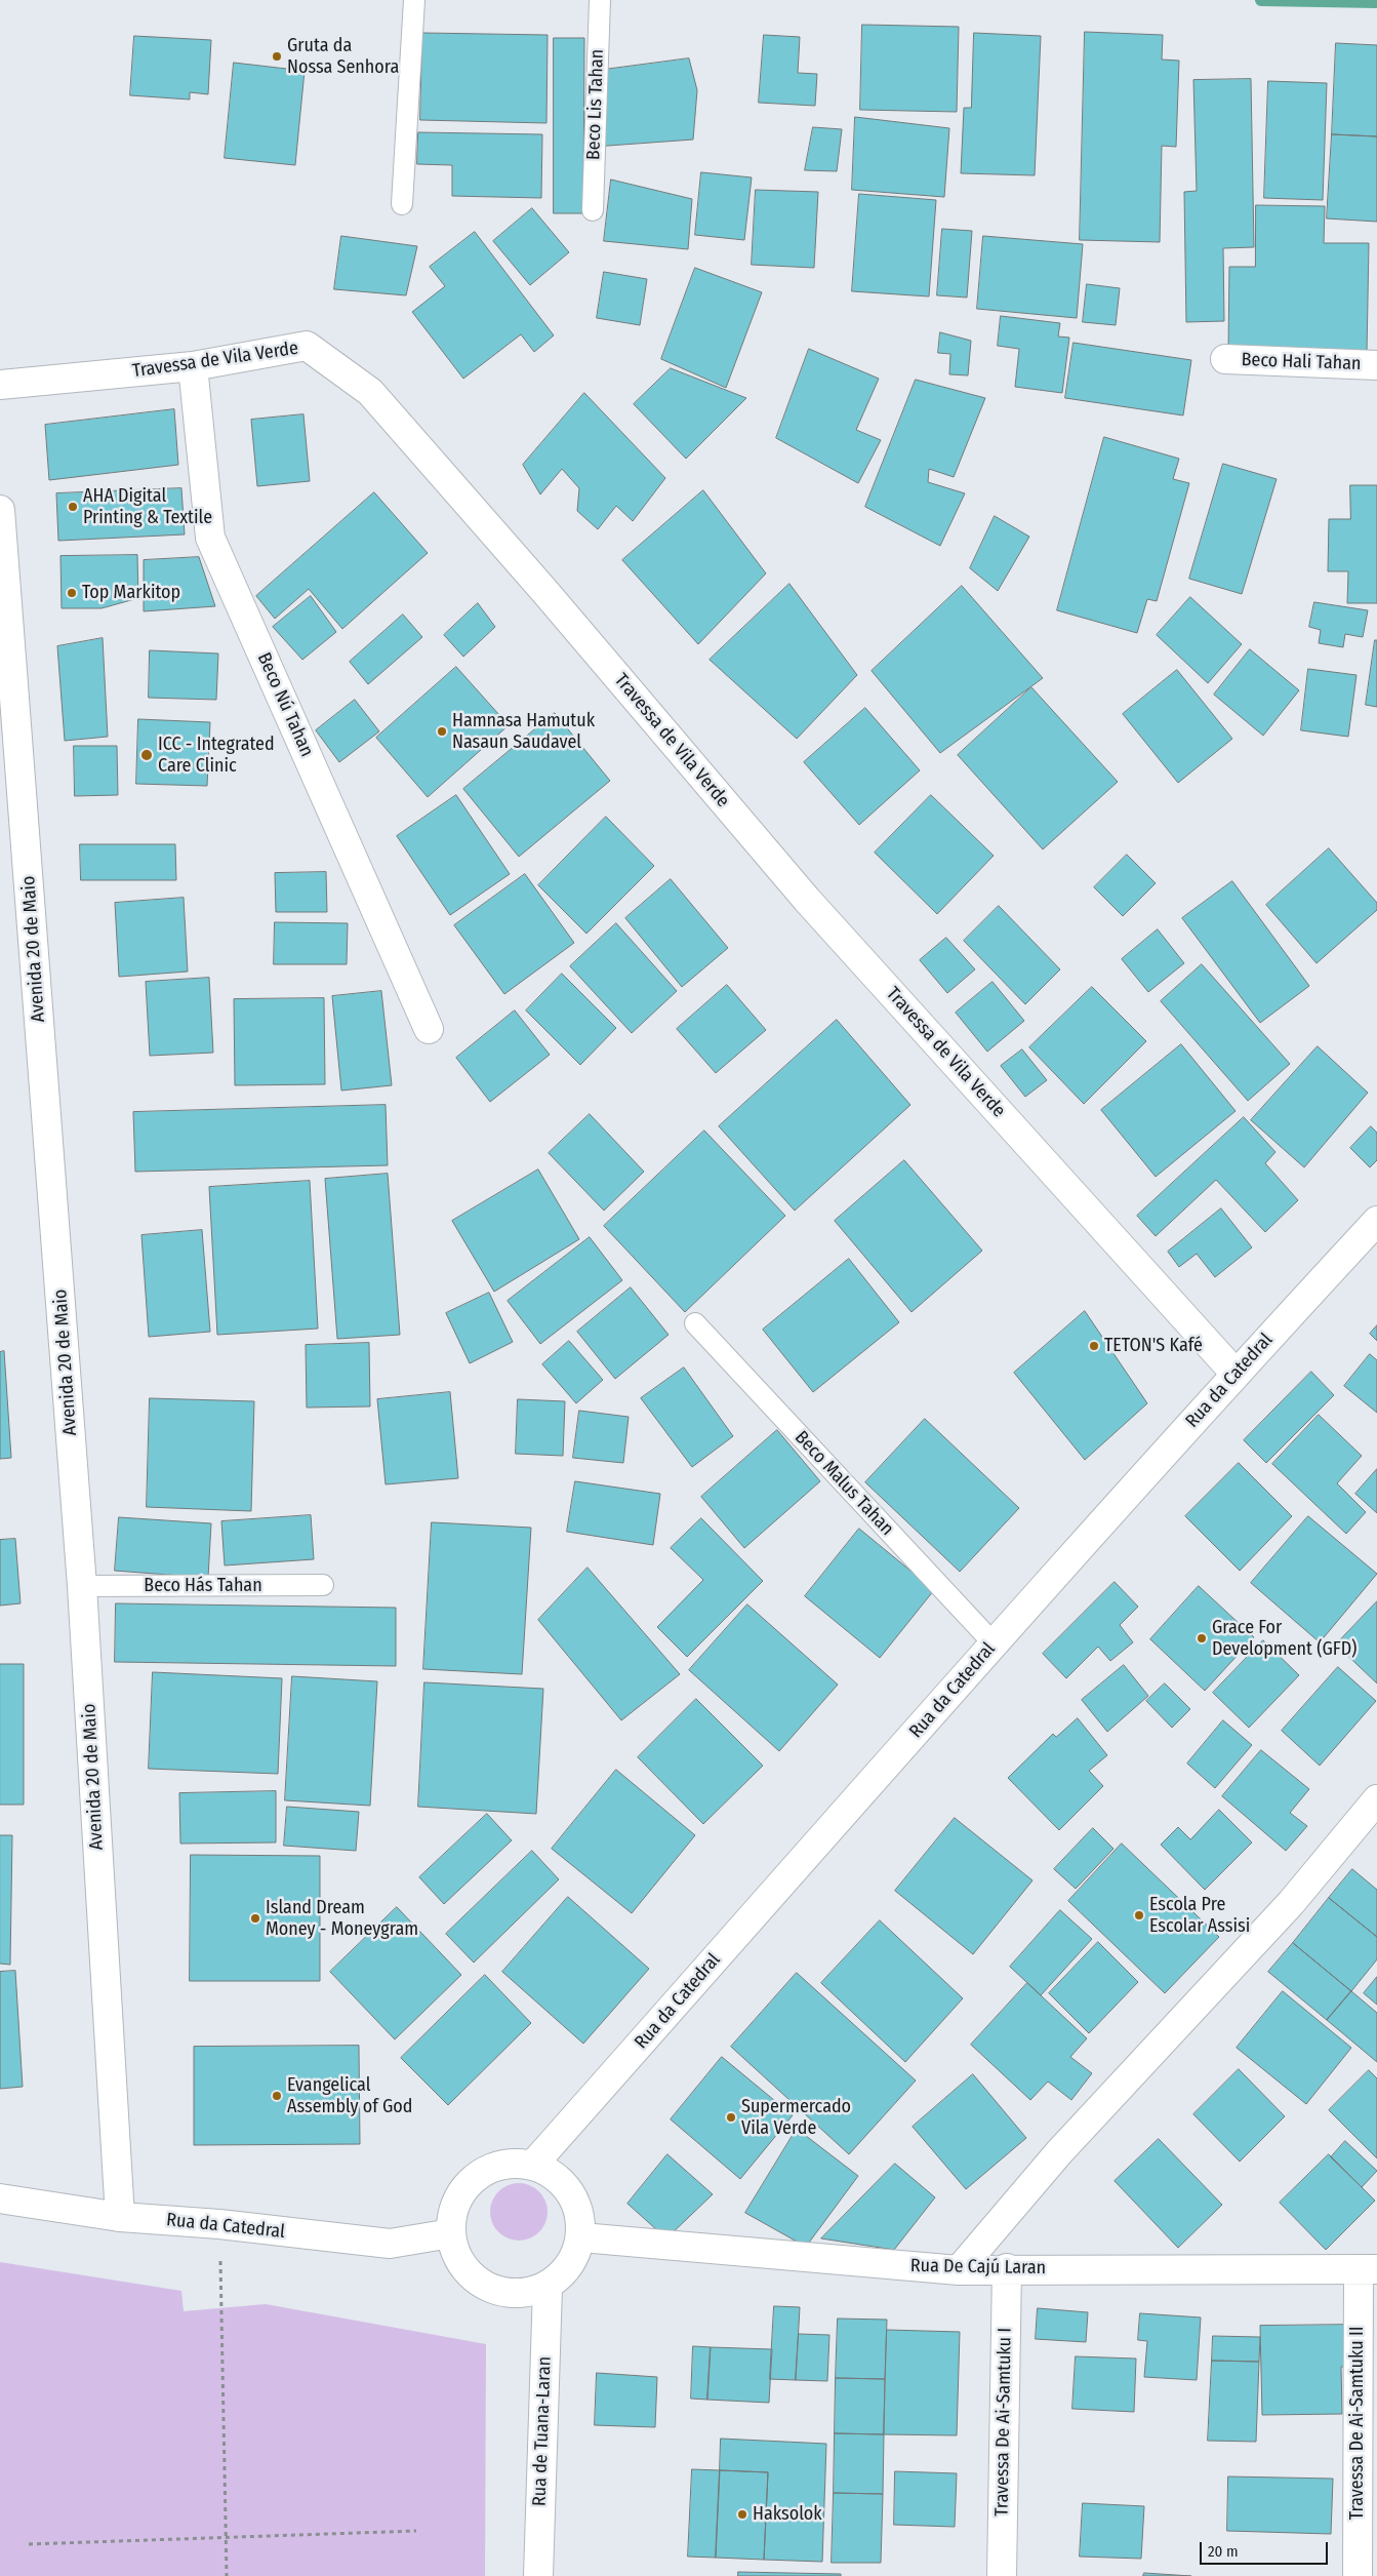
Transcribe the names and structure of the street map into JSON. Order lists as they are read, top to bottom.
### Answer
{
  "streets": {
    "street": [
      "Travessa de Vila Verde",
      "Beco Hali Tahan",
      "Beco Nú Tahan",
      "Avenida 20 de Maio",
      "Rua da Catedral",
      "Rua De Cajú Laran",
      "Travessa De Ai-Samtuku I",
      "Travessa De Ai-Samtuku II",
      "Rua de Tuana-Laran"
    ],
    "lane": ["Beco Lis Tahan", "Beco Malus Tahan", "Beco Hás Tahan"]
  },
  "crossings": [
    ["Travessa de Vila Verde", "Beco Nú Tahan"],
    ["Travessa de Vila Verde", "Rua da Catedral"],
    ["Avenida 20 de Maio", "Rua da Catedral"],
    ["Avenida 20 de Maio", "Beco Hás Tahan"],
    ["Rua da Catedral", "Beco Malus Tahan"],
    ["Rua da Catedral", "Rua De Cajú Laran"],
    ["Rua da Catedral", "Rua de Tuana-Laran"],
    ["Rua De Cajú Laran", "Travessa De Ai-Samtuku I"],
    ["Rua De Cajú Laran", "Travessa De Ai-Samtuku II"],
    ["Rua De Cajú Laran", "Rua de Tuana-Laran"]
  ],
  "places": [
    "Gruta da Nossa Senhora",
    "AHA Digital Printing & Textile",
    "Top Markitop",
    "Hamnasa Hamutuk Nasaun Saudavel",
    "ICC - Integrated Care Clinic",
    "TETON'S Kafé",
    "Grace For Development (GFD)",
    "Escola Pre Escolar Assisi",
    "Island Dream Money - Moneygram",
    "Evangelical Assembly of God",
    "Supermercado Vila Verde",
    "Haksolok"
  ],
  "scale_bar": "20 m"
}
